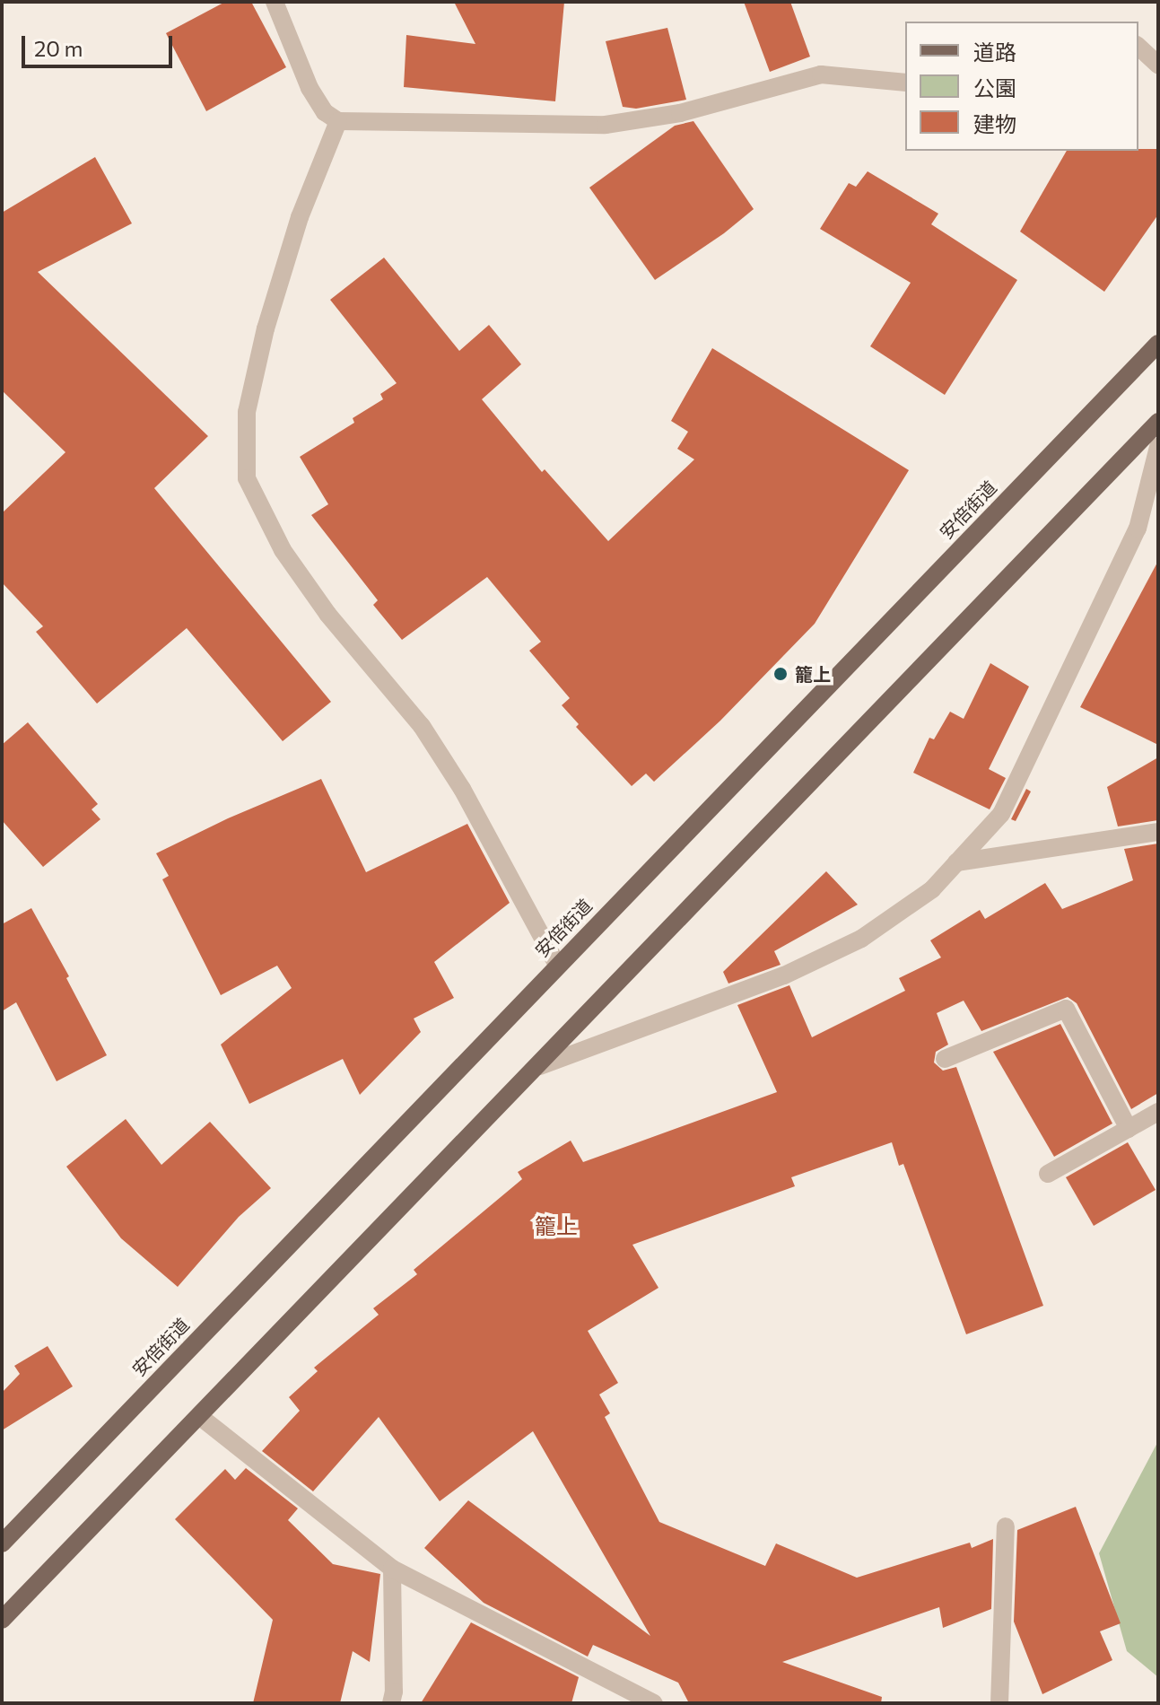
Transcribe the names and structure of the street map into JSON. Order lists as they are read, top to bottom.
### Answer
{
  "streets": {
    "main road": ["安倍街道"]
  },
  "districts": ["籠上"],
  "places": ["籠上"],
  "legend": ["道路", "公園", "建物"],
  "scale_bar": "20 m"
}
